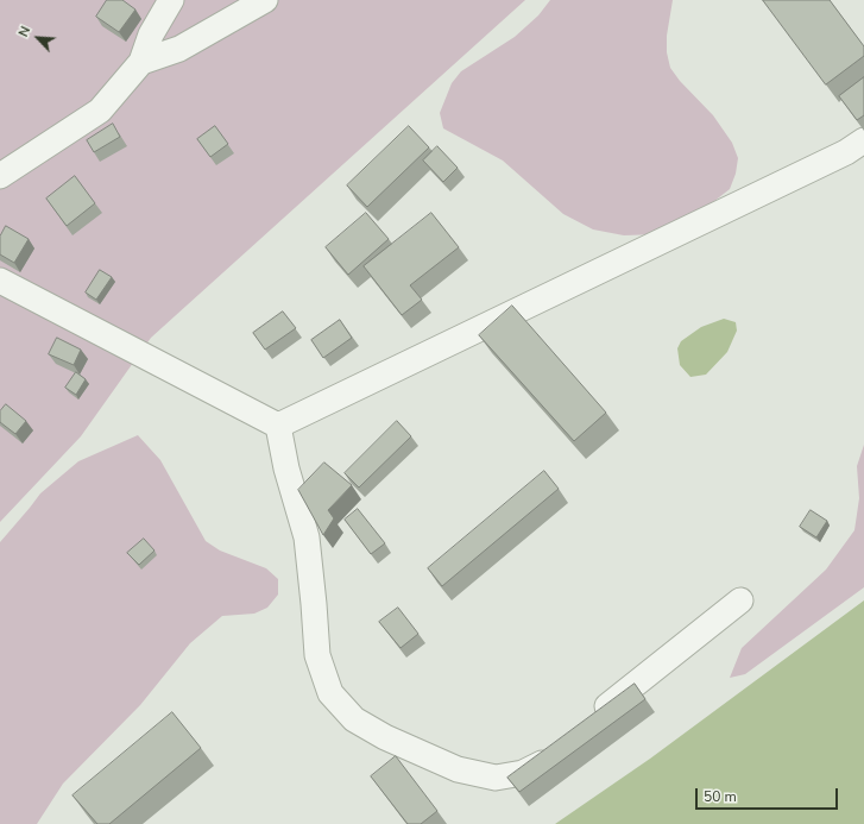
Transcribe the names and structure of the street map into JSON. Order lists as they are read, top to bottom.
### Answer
{
  "scale_bar": "50 m",
  "north": "top left"
}
